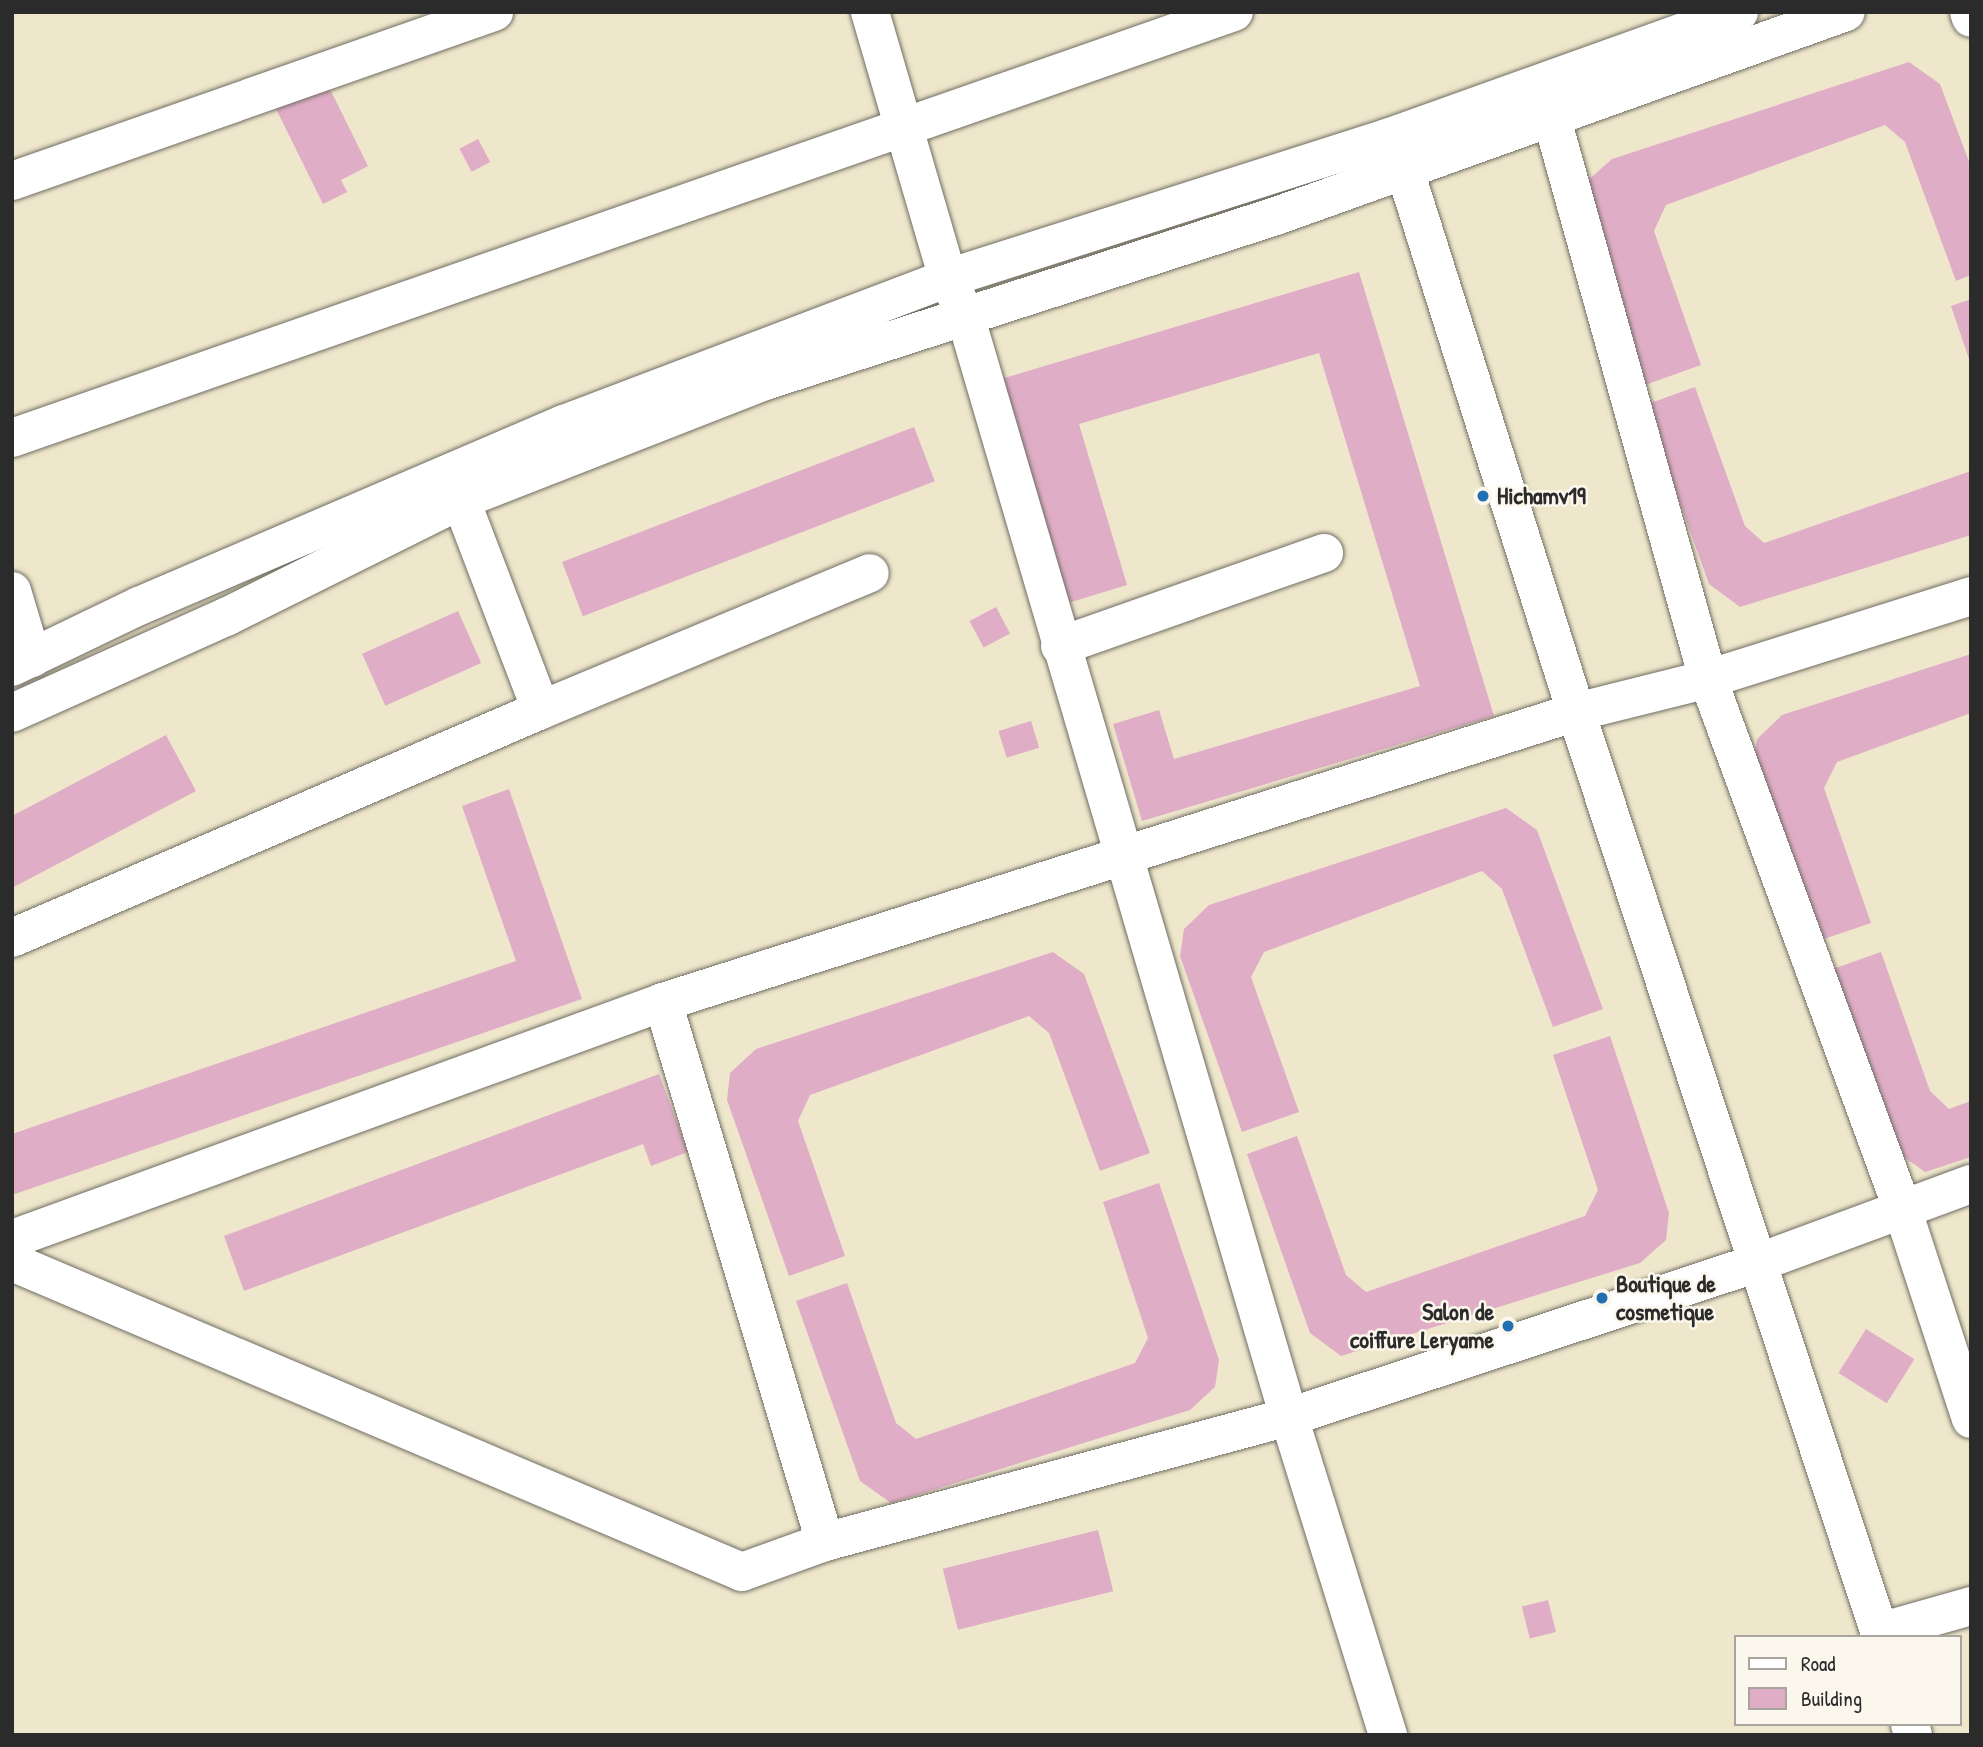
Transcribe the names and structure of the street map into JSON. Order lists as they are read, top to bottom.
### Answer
{
  "places": ["Hichamv19", "Boutique de cosmetique", "Salon de coiffure Leryame"],
  "legend": ["Road", "Building"]
}
